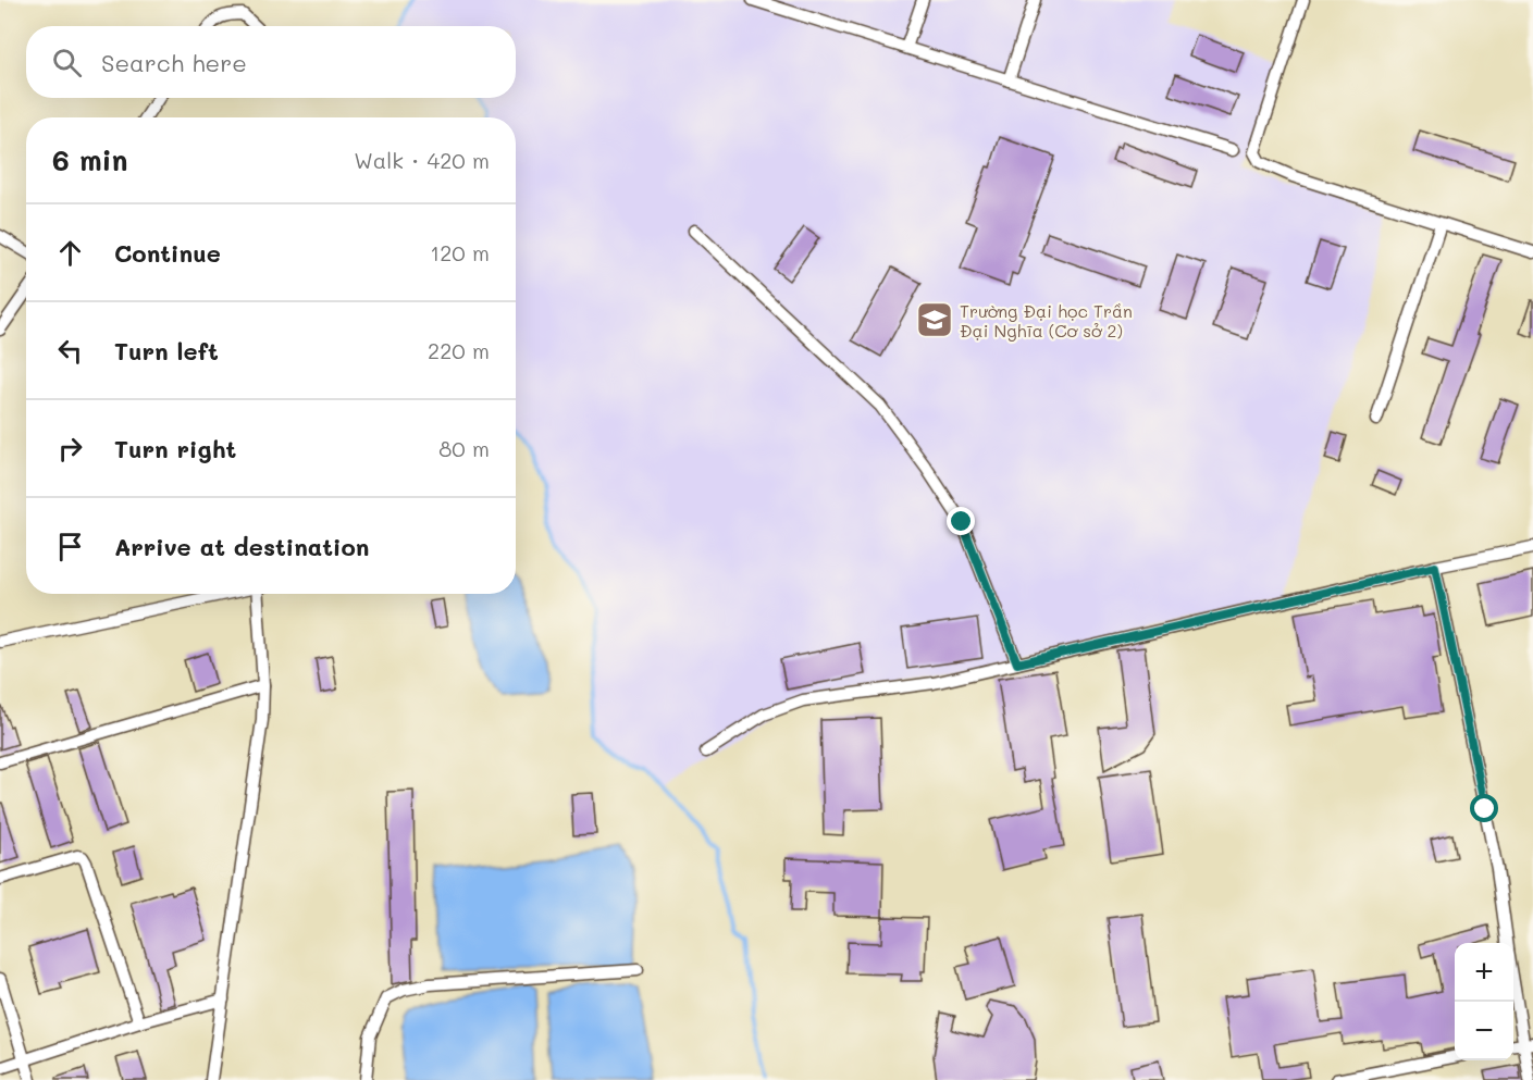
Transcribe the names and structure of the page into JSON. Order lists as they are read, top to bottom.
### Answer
{
  "places": {
    "school or university": ["Trường Đại học Trần Đại Nghĩa (Cơ sở 2)"]
  },
  "page": {
    "search": "Search here",
    "heading": ["6 min", "Walk · 420 m"],
    "list": [
      ["Continue", "120 m"],
      ["Turn left", "220 m"],
      ["Turn right", "80 m"],
      "Arrive at destination"
    ],
    "map_buttons": ["+", "−"]
  }
}
